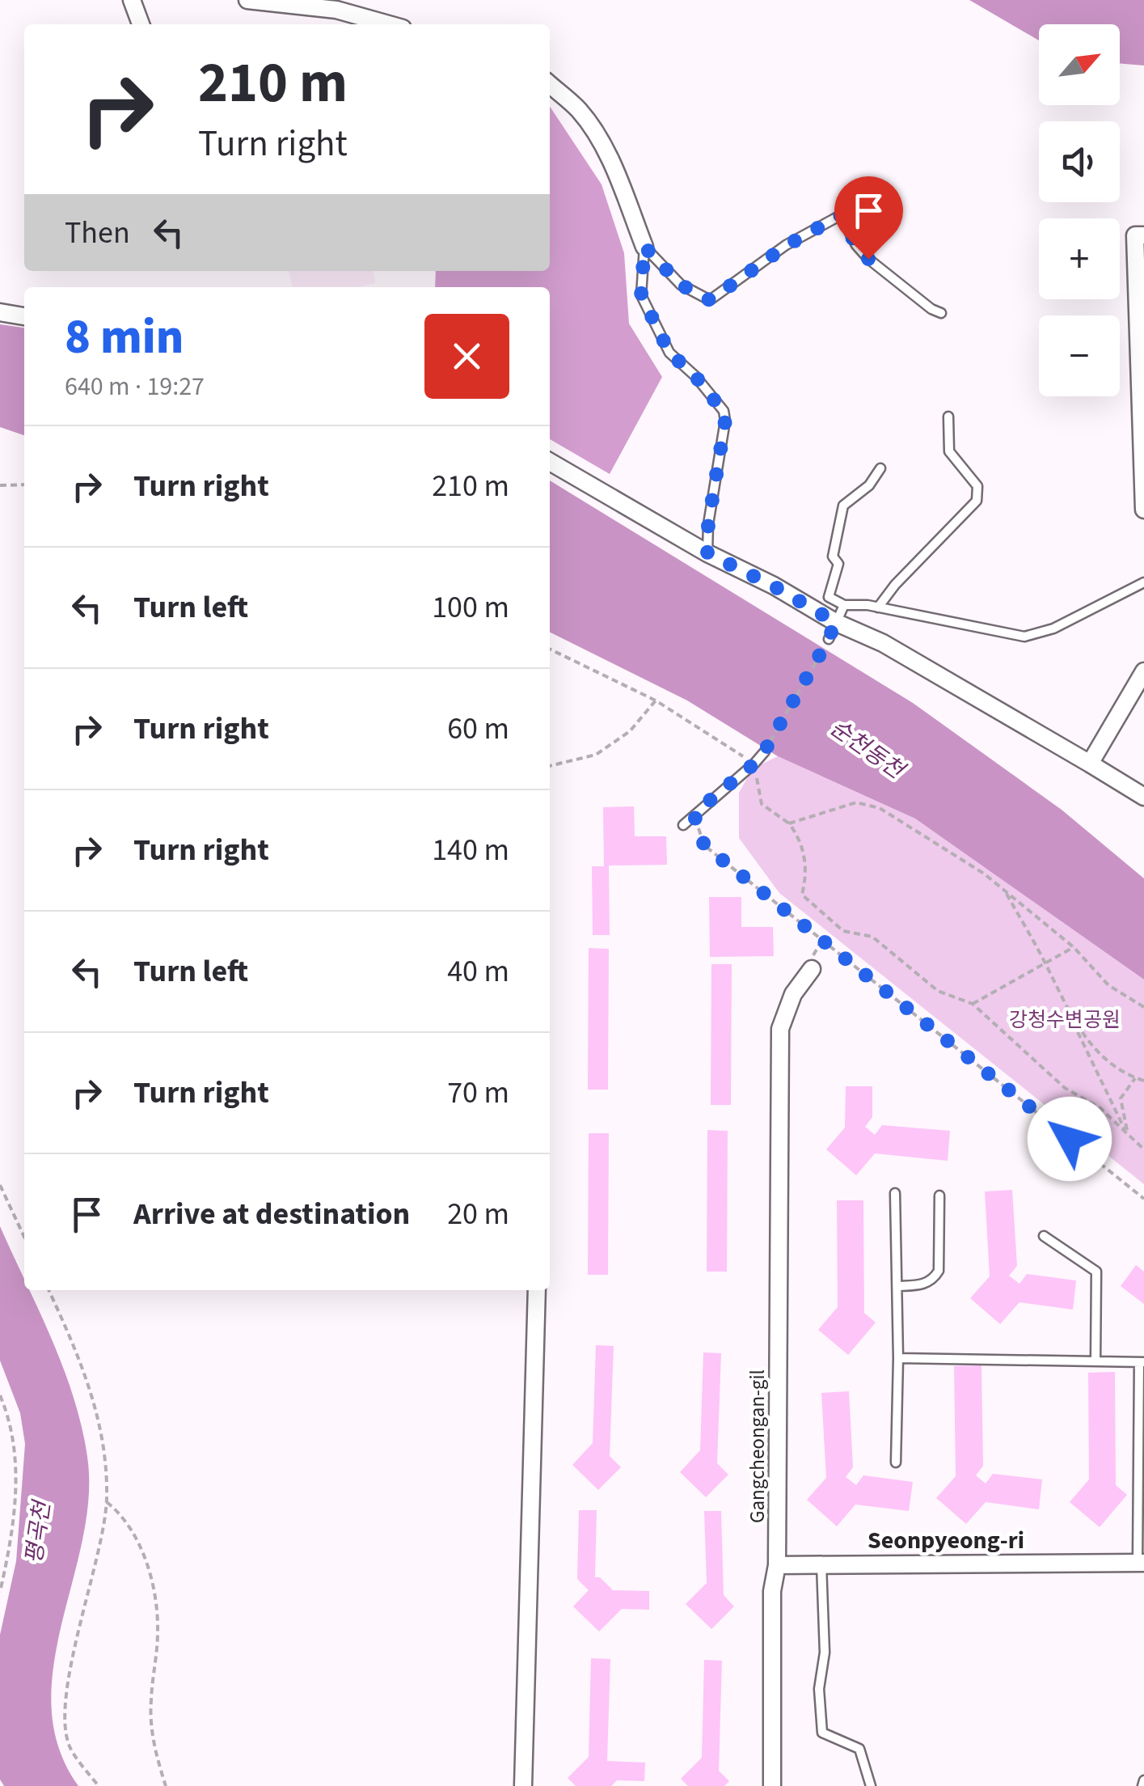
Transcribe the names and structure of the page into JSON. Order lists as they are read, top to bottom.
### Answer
{
  "streets": {
    "street": ["Gangcheongan-gil"]
  },
  "districts": ["Seonpyeong-ri"],
  "water": ["순천동천", "평곡천"],
  "parks": ["강청수변공원"],
  "north": "top right",
  "page": {
    "map_buttons": ["+", "−"],
    "turn": ["210 m", "Turn right"],
    "then": "Then",
    "heading": ["8 min", "640 m · 19:27"],
    "list": [
      {
        "name": "Turn right",
        "value": "210 m"
      },
      {
        "name": "Turn left",
        "value": "100 m"
      },
      {
        "name": "Turn right",
        "value": "60 m"
      },
      {
        "name": "Turn right",
        "value": "140 m"
      },
      {
        "name": "Turn left",
        "value": "40 m"
      },
      {
        "name": "Turn right",
        "value": "70 m"
      },
      {
        "name": "Arrive at destination",
        "value": "20 m"
      }
    ]
  }
}
